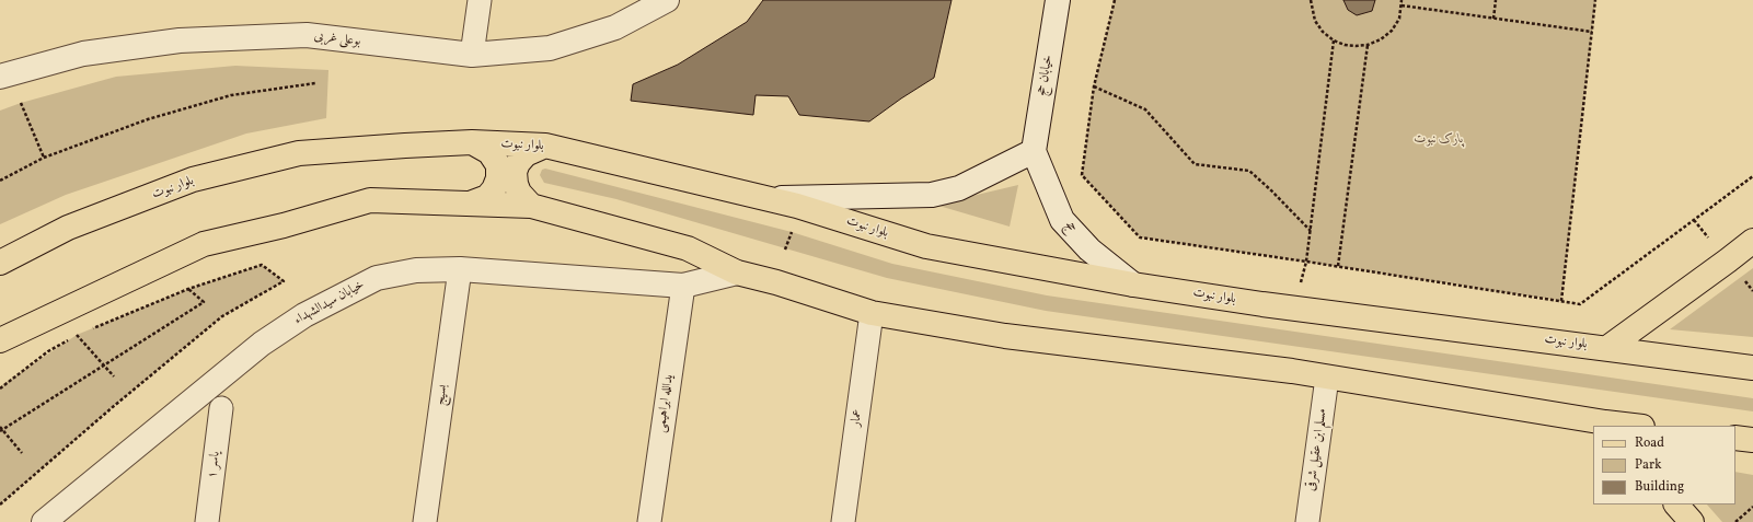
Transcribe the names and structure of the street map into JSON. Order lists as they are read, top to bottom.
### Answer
{
  "streets": {
    "main road": ["بلوار نبوت"],
    "street": [
      "بوعلی غربی",
      "خیابان حج",
      "حج",
      "خیابان سیدالشهداء",
      "بسیج",
      "یدالله ابراهیمی",
      "عمار",
      "مسلم ابن عقیل شرقی",
      "یاسر ۱"
    ]
  },
  "crossings": [
    ["خیابان حج", "حج"],
    ["بلوار نبوت", "حج"],
    ["خیابان سیدالشهداء", "بسیج"],
    ["خیابان سیدالشهداء", "یدالله ابراهیمی"]
  ],
  "parks": ["پارک نبوت"],
  "legend": ["Road", "Park", "Building"]
}
